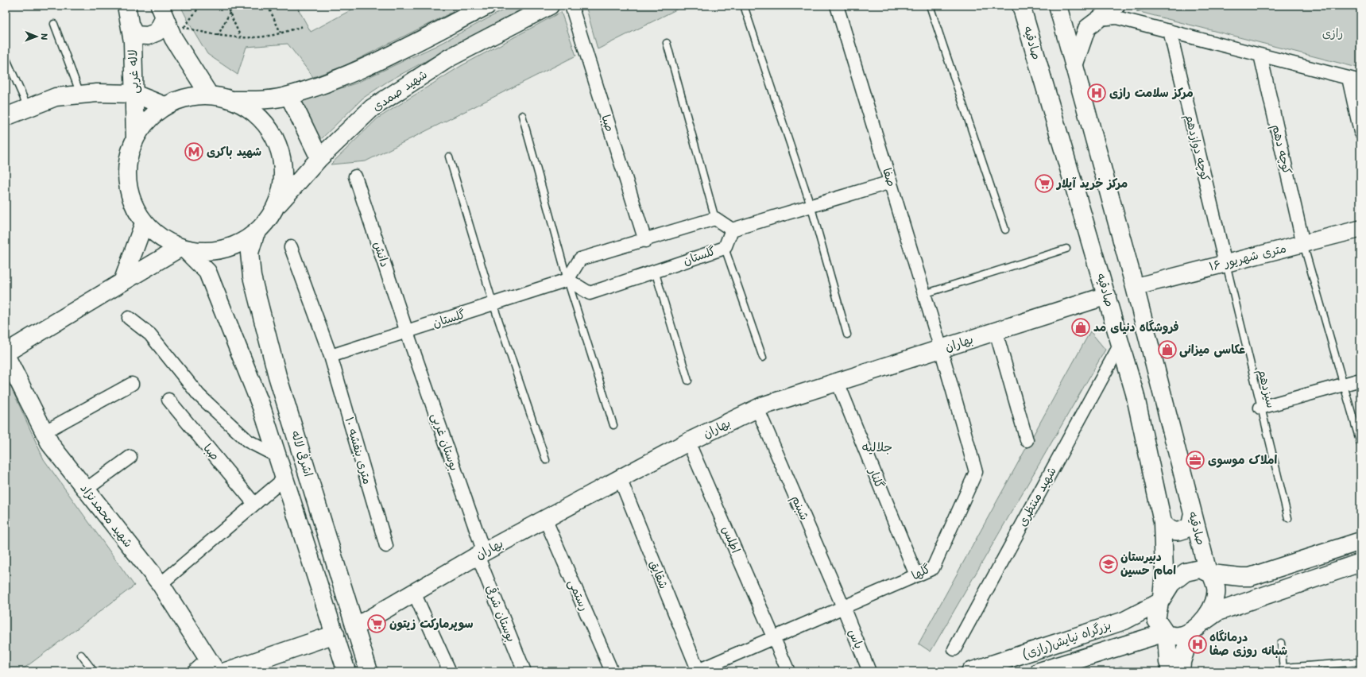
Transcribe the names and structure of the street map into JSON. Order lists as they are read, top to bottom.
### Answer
{
  "streets": {
    "main road": [
      "صادقیه",
      "لاله غربی",
      "شهید صمدی",
      "بهاران",
      "اشرفی لاله",
      "شهید محمدنژاد",
      "بزرگراه نیایش(رازی)"
    ],
    "street": [
      "صبا",
      "کوچه دوازدهم",
      "کوچه دهم",
      "صفا",
      "دانش",
      "گلستان",
      "۱۶ متری شهریور",
      "بوستان غربی",
      "۱۰ متری بنفشه",
      "گلنار",
      "شهید منتظری",
      "شبنم",
      "اطلس",
      "گلها",
      "شقایق",
      "رستمی",
      "بوستان شرقی",
      "یاس"
    ],
    "lane": ["سیزدهم"]
  },
  "crossings": [
    ["صادقیه", "۱۶ متری شهریور"],
    ["صادقیه", "بهاران"],
    ["صادقیه", "شهید منتظری"],
    ["صادقیه", "بزرگراه نیایش(رازی)"],
    ["کوچه دوازدهم", "۱۶ متری شهریور"],
    ["کوچه دوازدهم", "سیزدهم"],
    ["کوچه دهم", "۱۶ متری شهریور"],
    ["صفا", "بهاران"],
    ["صفا", "گلها"],
    ["دانش", "گلستان"],
    ["دانش", "بوستان غربی"],
    ["گلستان", "بوستان غربی"],
    ["گلستان", "۱۰ متری بنفشه"],
    ["۱۶ متری شهریور", "سیزدهم"],
    ["بهاران", "بوستان غربی"],
    ["بهاران", "اشرفی لاله"],
    ["بهاران", "گلنار"],
    ["بهاران", "شبنم"],
    ["بهاران", "اطلس"],
    ["بهاران", "گلها"],
    ["بهاران", "شقایق"],
    ["بهاران", "رستمی"],
    ["بهاران", "بوستان شرقی"],
    ["بوستان غربی", "بوستان شرقی"],
    ["گلنار", "گلها"],
    ["شبنم", "گلها"],
    ["شبنم", "یاس"],
    ["اطلس", "گلها"],
    ["گلها", "شقایق"],
    ["گلها", "یاس"]
  ],
  "districts": ["جلالیه"],
  "parks": ["رازی"],
  "places": {
    "hospital": ["مرکز سلامت رازی", "درمانگاه شبانه روزی صفا"],
    "metro station": ["شهید باکری"],
    "supermarket": ["مرکز خرید آیلار", "سوپرمارکت زیتون"],
    "shop": ["فروشگاه دنیای مد", "عکاسی میزانی"],
    "office": ["املاک موسوی"],
    "school or university": ["دبیرستان امام حسین"]
  },
  "north": "right"
}
